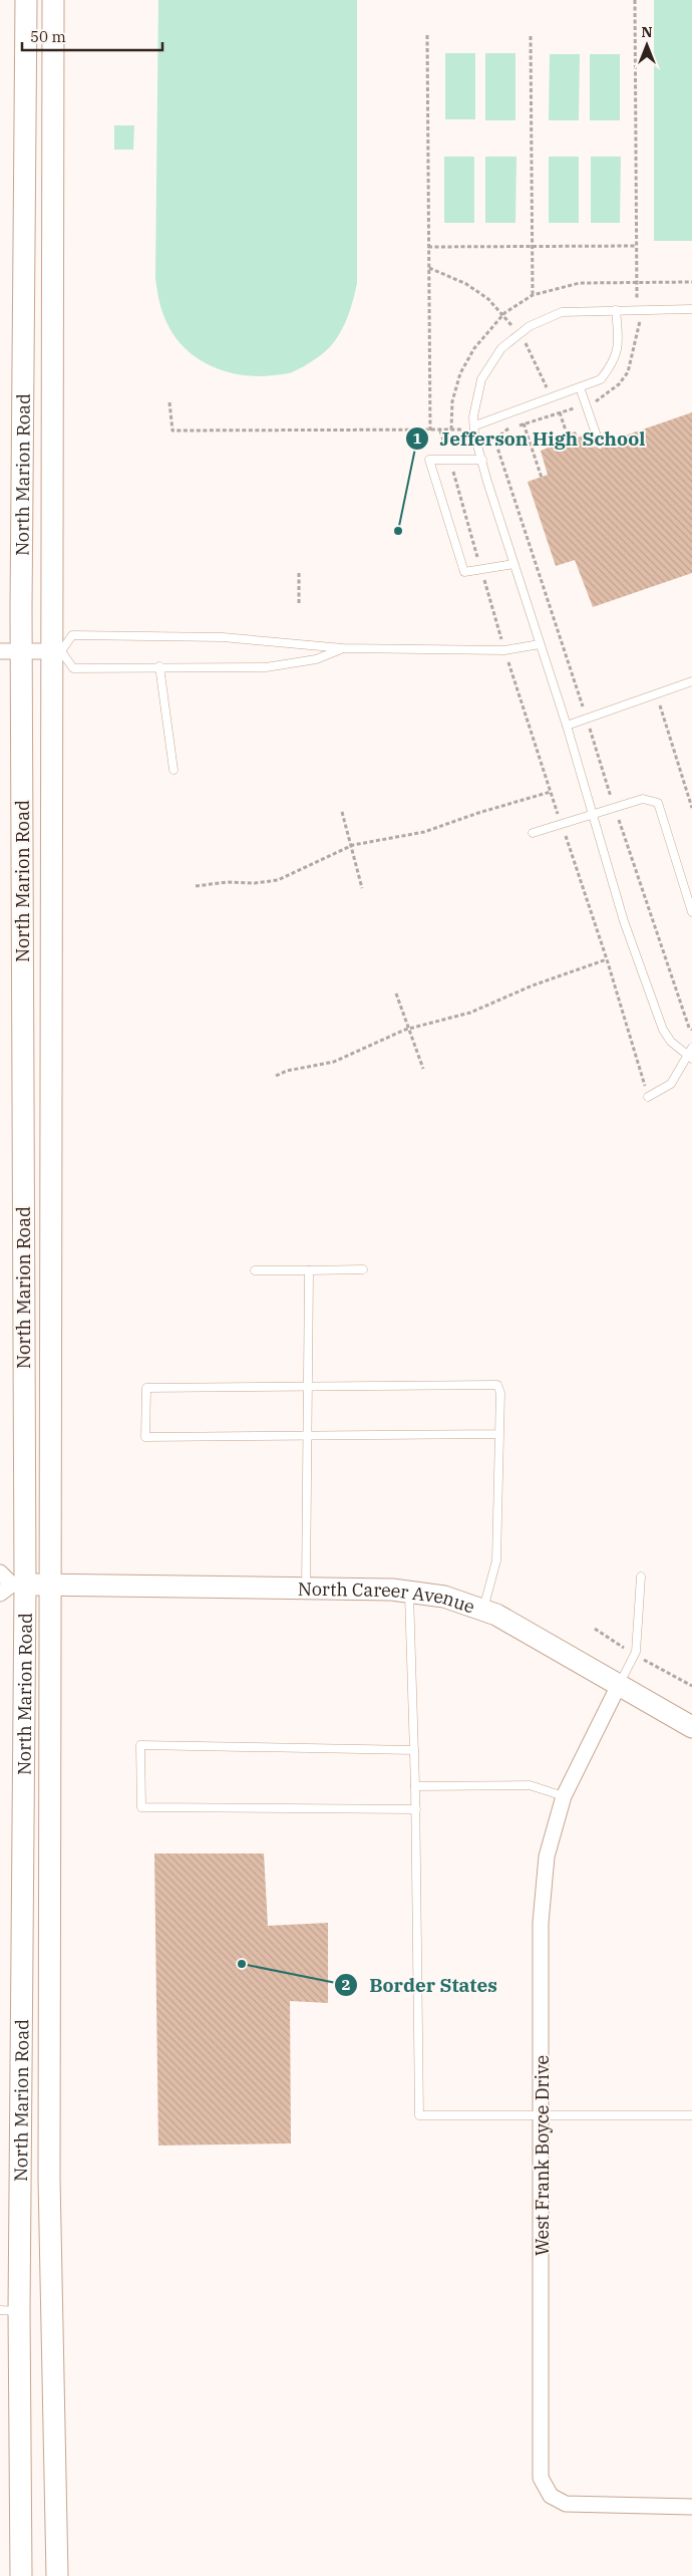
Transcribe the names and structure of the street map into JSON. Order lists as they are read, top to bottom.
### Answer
{
  "streets": {
    "main road": ["North Marion Road", "North Career Avenue"],
    "street": ["West Frank Boyce Drive"]
  },
  "crossings": [
    ["North Marion Road", "North Career Avenue"],
    ["North Career Avenue", "West Frank Boyce Drive"]
  ],
  "places": ["Jefferson High School", "Border States"],
  "scale_bar": "50 m",
  "north": "top"
}
